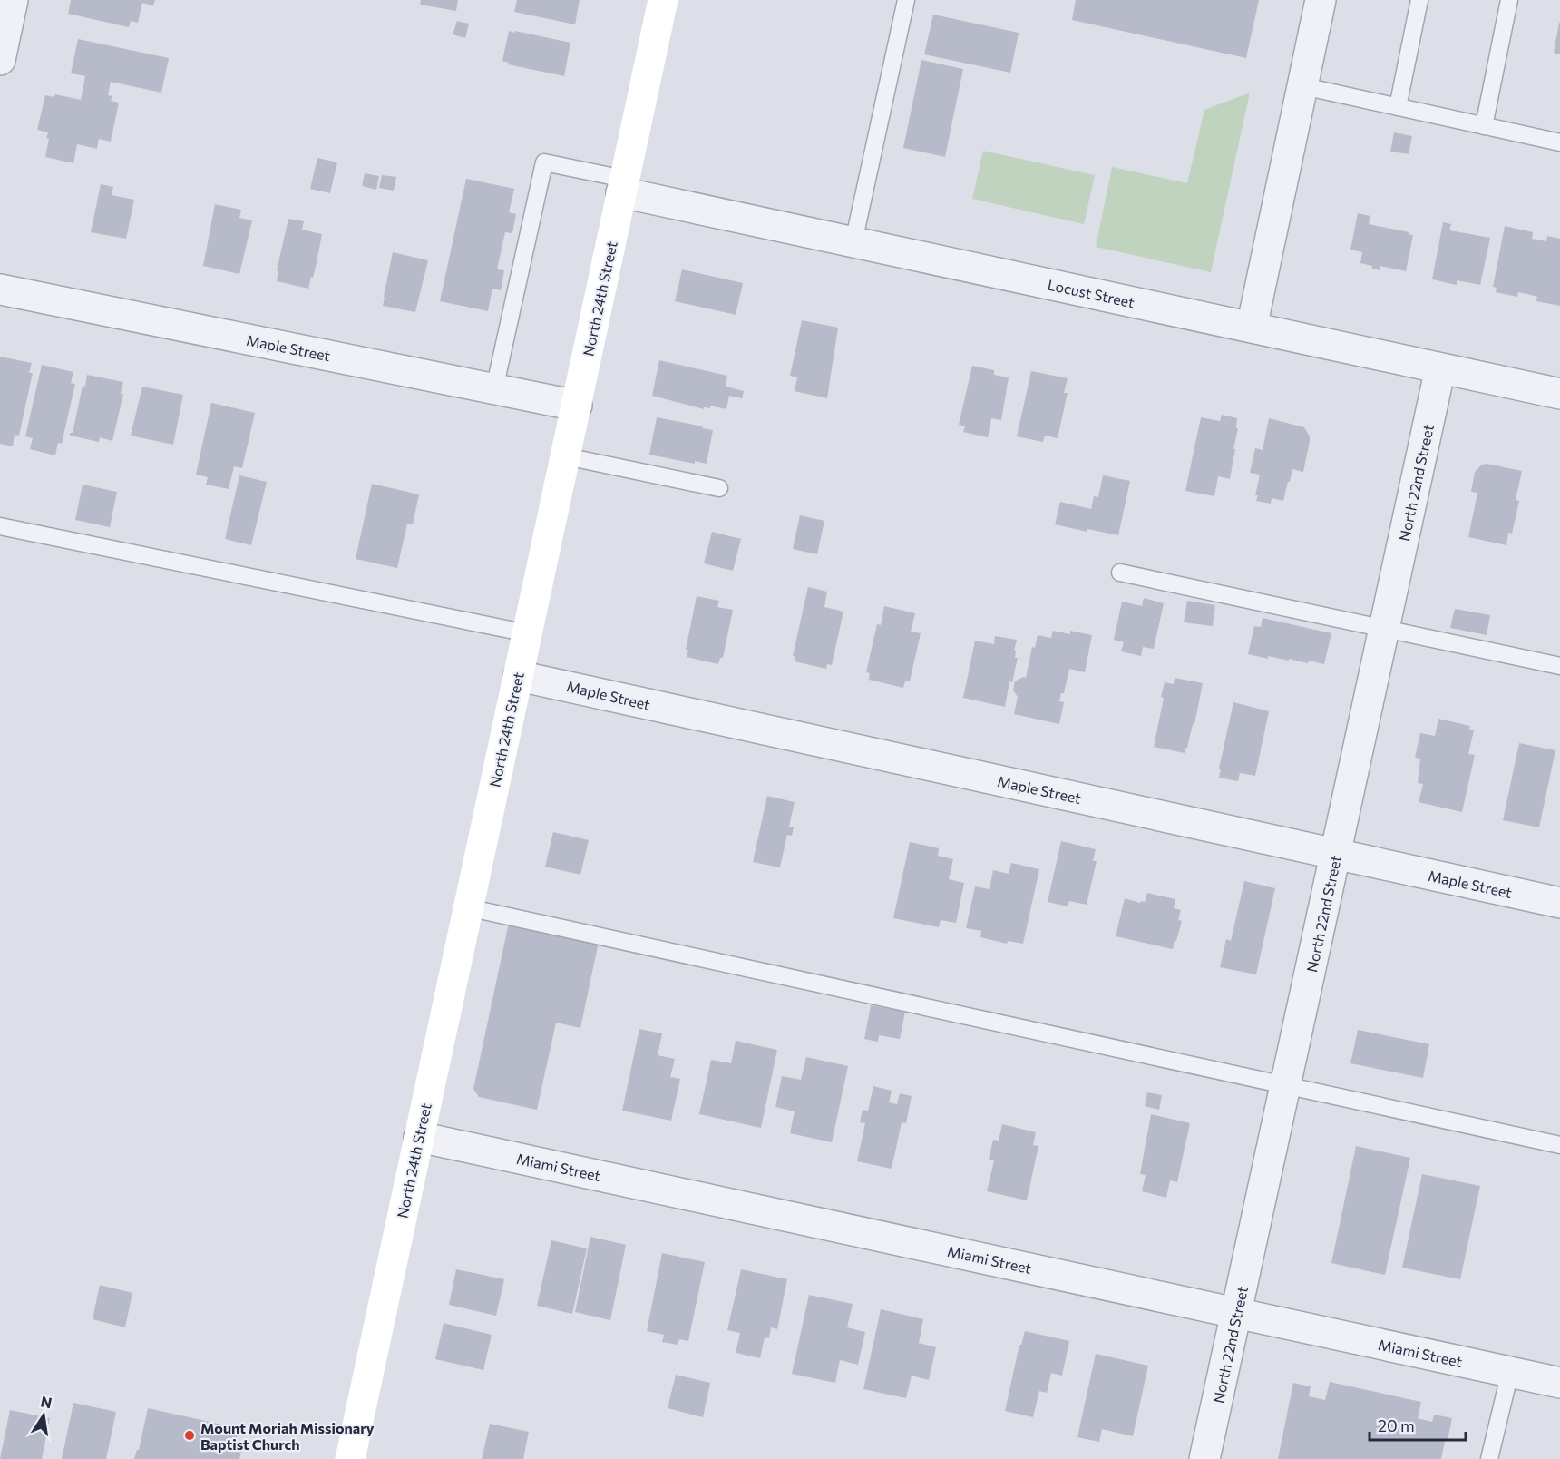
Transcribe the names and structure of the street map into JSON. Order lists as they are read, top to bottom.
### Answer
{
  "streets": {
    "main road": ["North 24th Street"],
    "street": [
      "Locust Street",
      "Maple Street",
      "North 22nd Street",
      "Miami Street"
    ]
  },
  "crossings": [
    ["Locust Street", "North 24th Street"],
    ["Locust Street", "North 22nd Street"],
    ["North 24th Street", "Maple Street"],
    ["North 24th Street", "Miami Street"],
    ["Maple Street", "North 22nd Street"],
    ["North 22nd Street", "Miami Street"]
  ],
  "places": ["Mount Moriah Missionary Baptist Church"],
  "scale_bar": "20 m",
  "north": "top"
}
